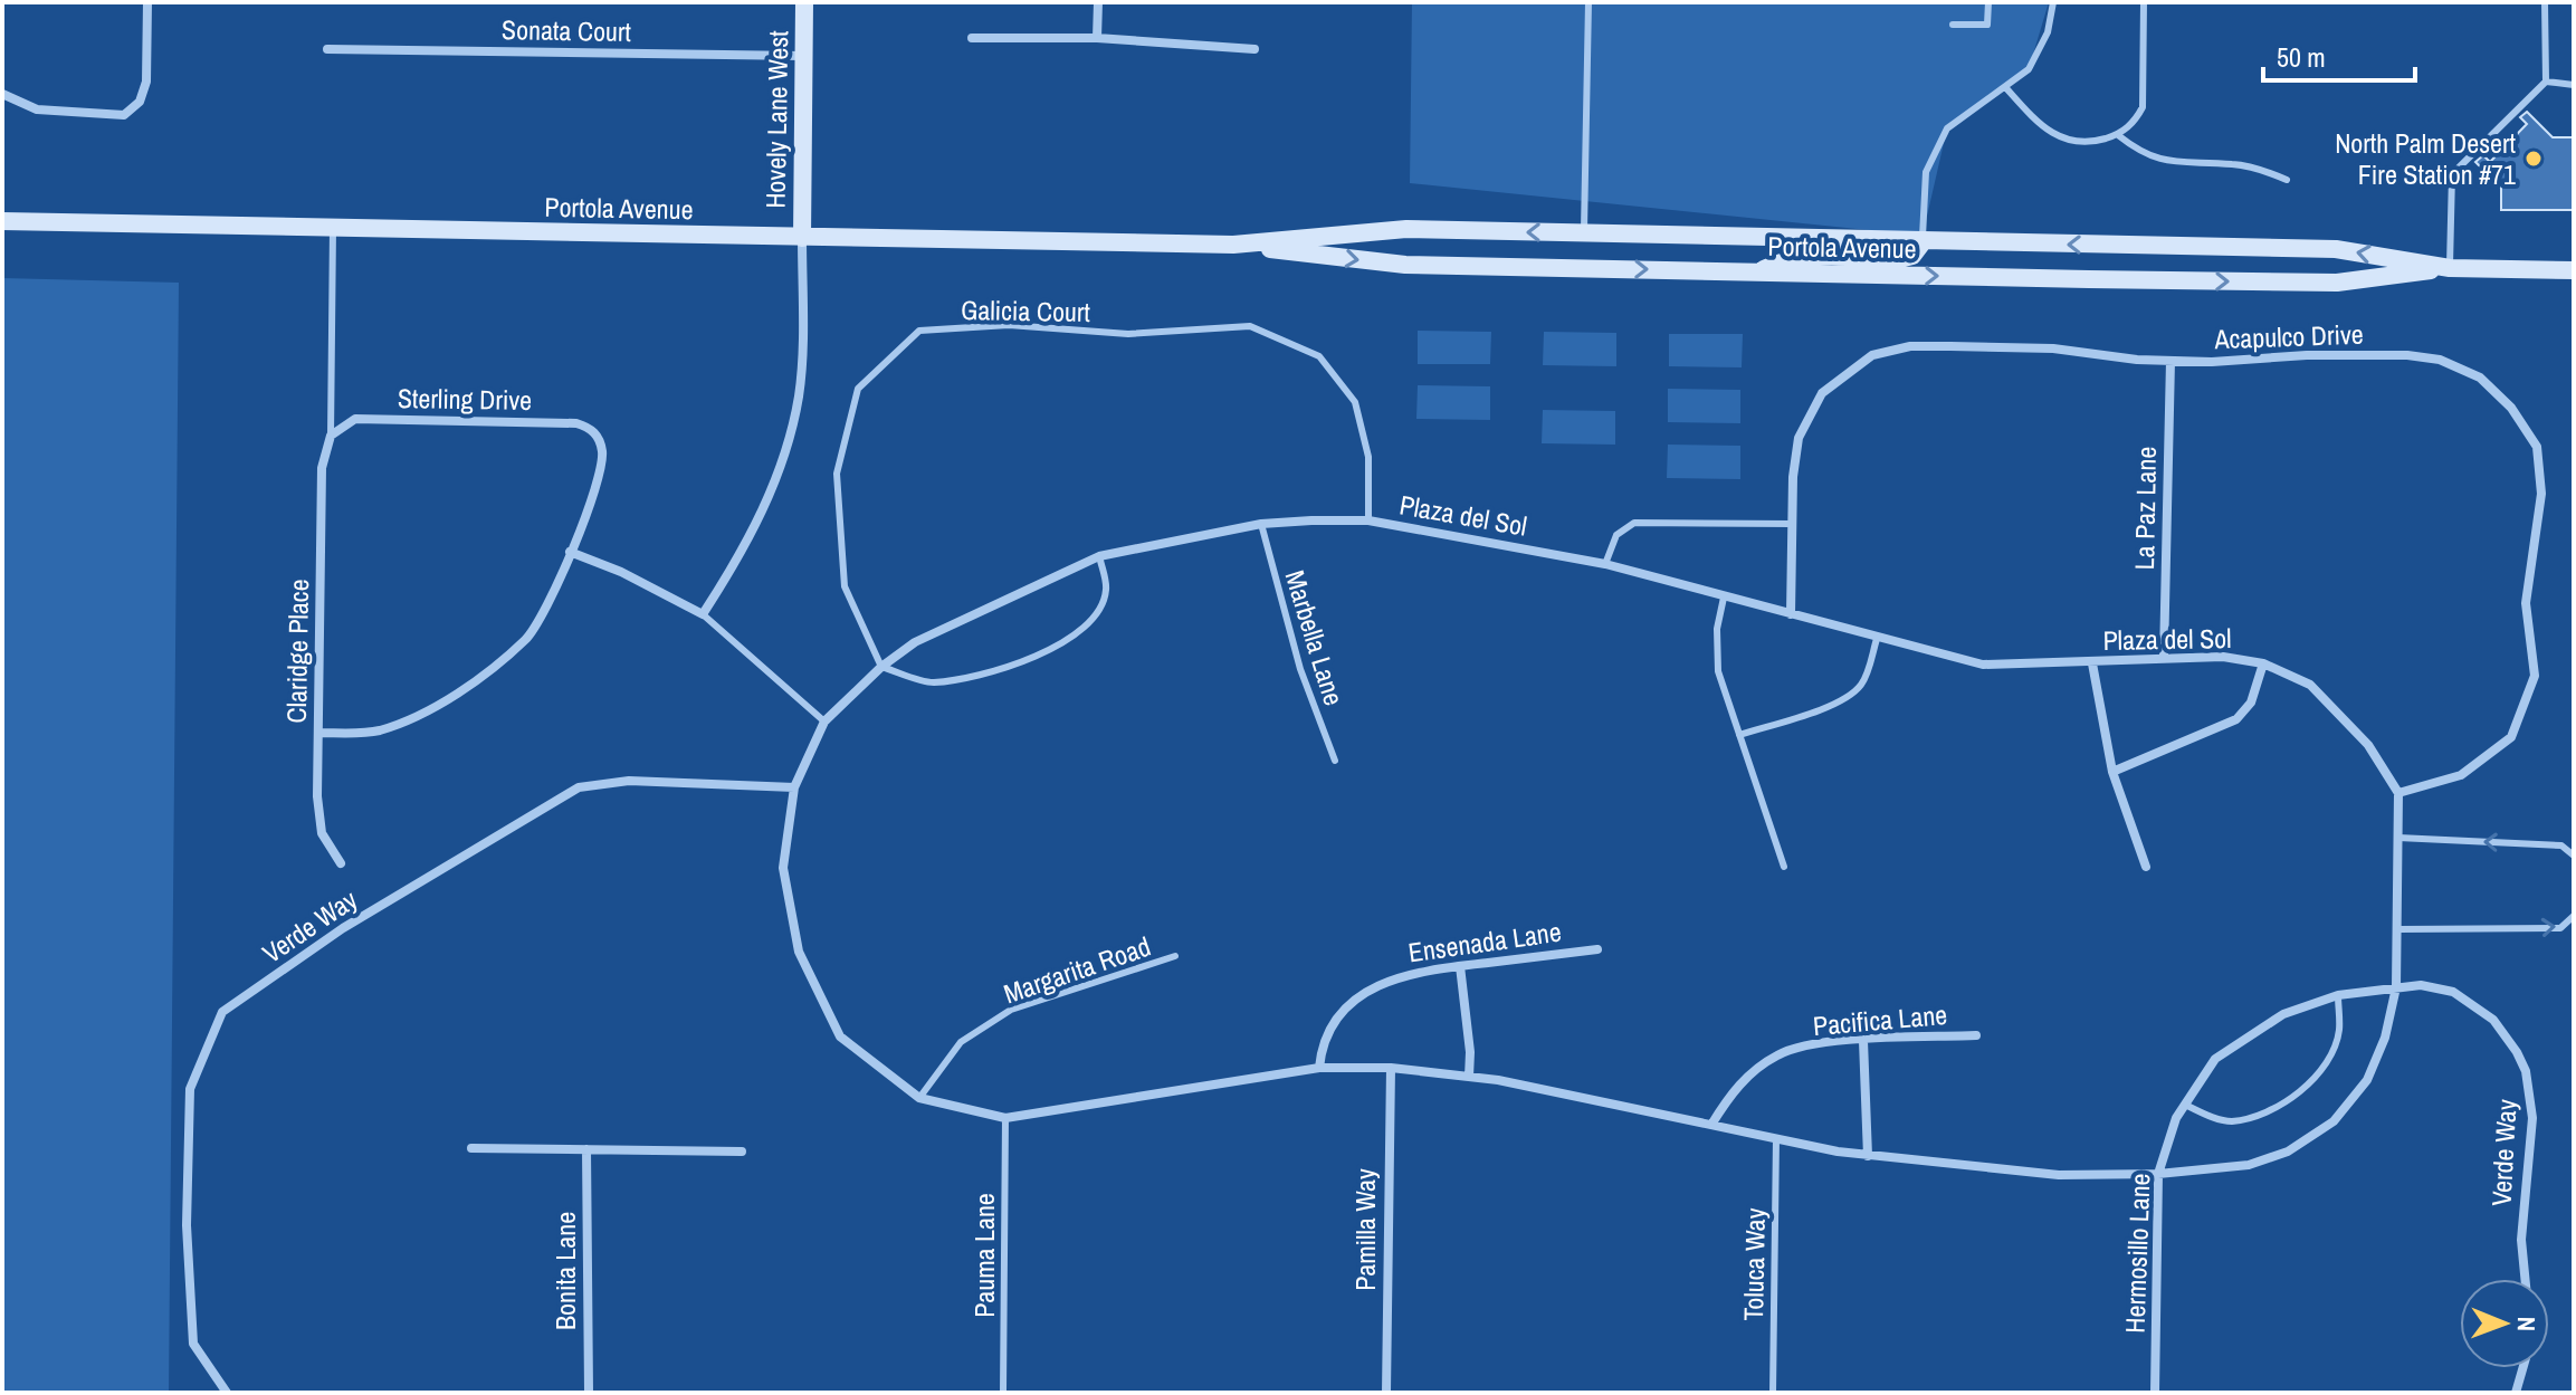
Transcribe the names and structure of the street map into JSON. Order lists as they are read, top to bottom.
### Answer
{
  "streets": {
    "main road": ["Hovely Lane West", "Portola Avenue"],
    "street": [
      "Sonata Court",
      "Acapulco Drive",
      "Sterling Drive",
      "La Paz Lane",
      "Plaza del Sol",
      "Claridge Place",
      "Verde Way",
      "Ensenada Lane",
      "Pacifica Lane",
      "Pamilla Way",
      "Hermosillo Lane",
      "Bonita Lane"
    ],
    "lane": [
      "Galicia Court",
      "Marbella Lane",
      "Margarita Road",
      "Pauma Lane",
      "Toluca Way"
    ]
  },
  "crossings": [
    ["Sonata Court", "Hovely Lane West"],
    ["Hovely Lane West", "Portola Avenue"],
    ["Galicia Court", "Plaza del Sol"],
    ["Acapulco Drive", "La Paz Lane"],
    ["Acapulco Drive", "Plaza del Sol"],
    ["Sterling Drive", "Claridge Place"],
    ["La Paz Lane", "Plaza del Sol"],
    ["Plaza del Sol", "Marbella Lane"],
    ["Plaza del Sol", "Verde Way"],
    ["Plaza del Sol", "Ensenada Lane"],
    ["Plaza del Sol", "Margarita Road"],
    ["Plaza del Sol", "Pacifica Lane"],
    ["Plaza del Sol", "Pamilla Way"],
    ["Plaza del Sol", "Hermosillo Lane"],
    ["Plaza del Sol", "Pauma Lane"],
    ["Plaza del Sol", "Toluca Way"],
    ["Verde Way", "Hermosillo Lane"]
  ],
  "places": ["North Palm Desert Fire Station #71"],
  "scale_bar": "50 m",
  "north": "right"
}
